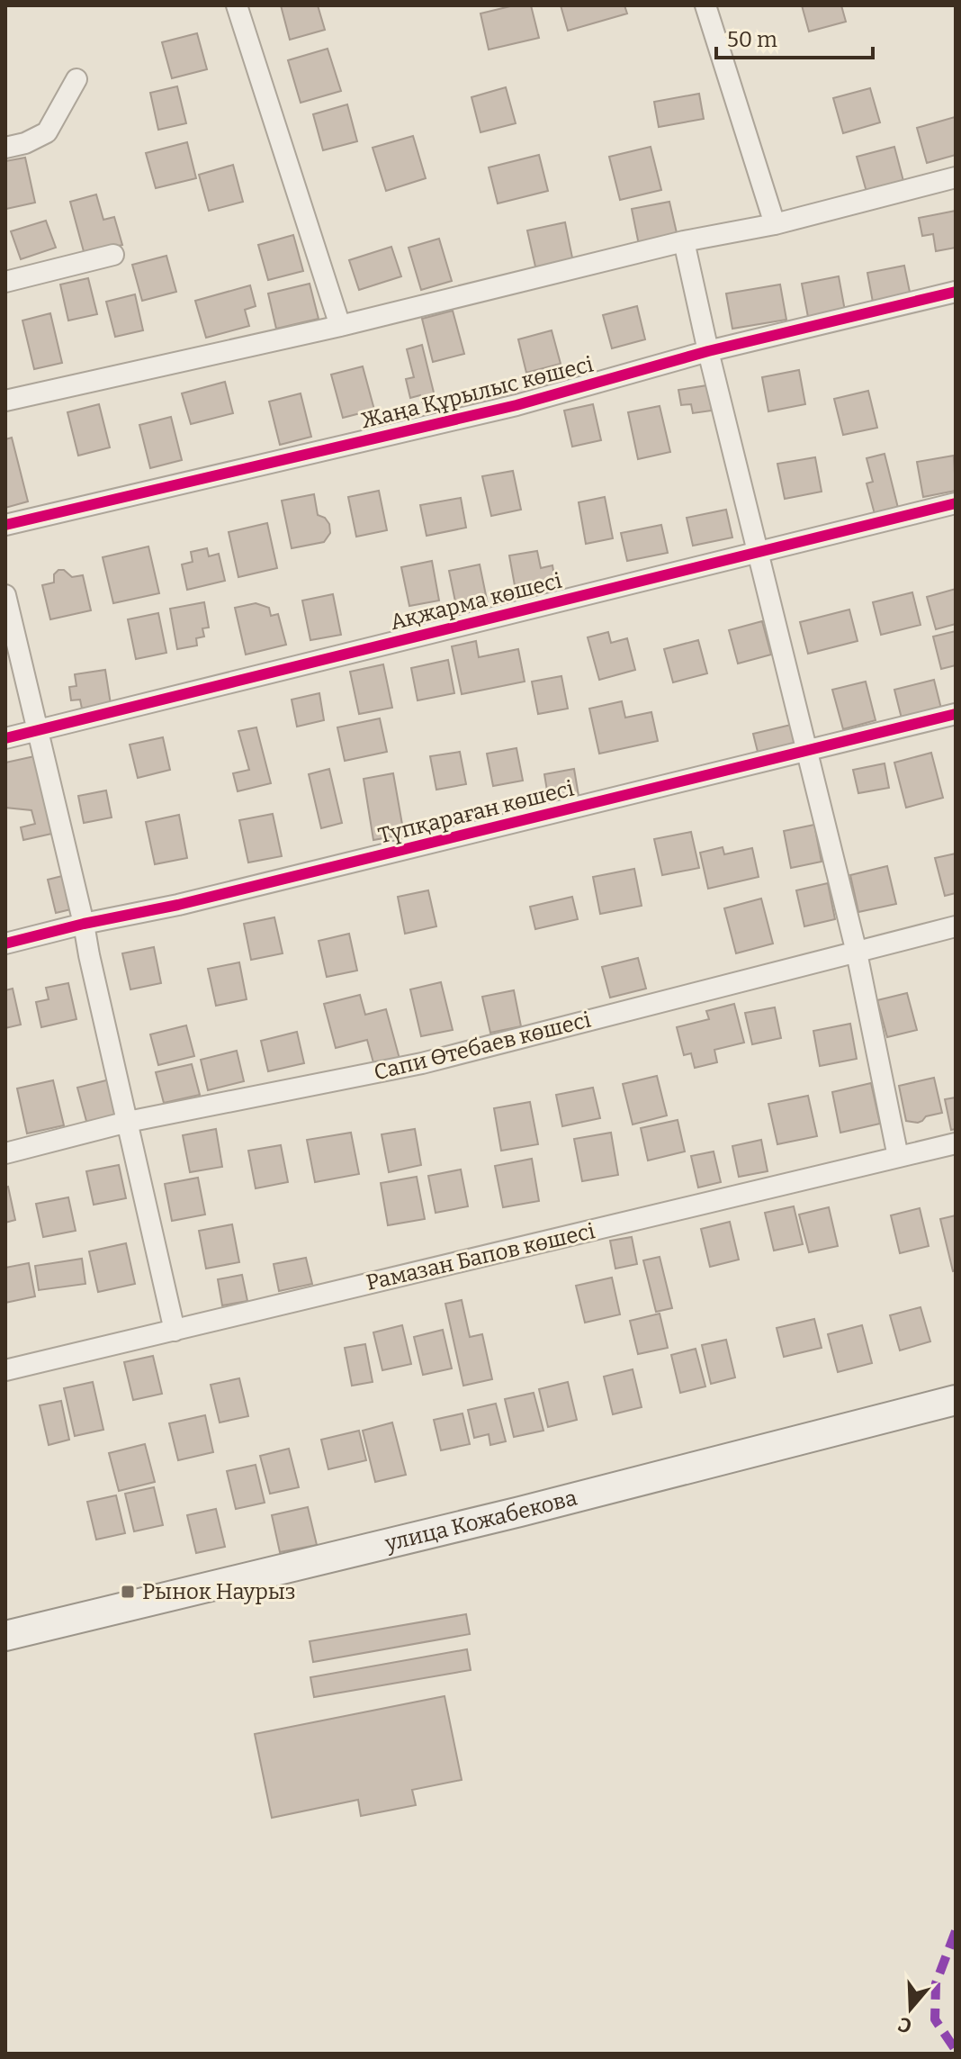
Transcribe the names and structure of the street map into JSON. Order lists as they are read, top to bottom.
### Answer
{
  "streets": {
    "main road": ["улица Кожабекова"],
    "street": [
      "Жаңа Құрылыс көшесі",
      "Ақжарма көшесі",
      "Түпқараған көшесі",
      "Сапи Өтебаев көшесі",
      "Рамазан Бапов көшесі"
    ]
  },
  "places": {
    "transit": ["Рынок Наурыз"]
  },
  "scale_bar": "50 m",
  "north": "bottom"
}
